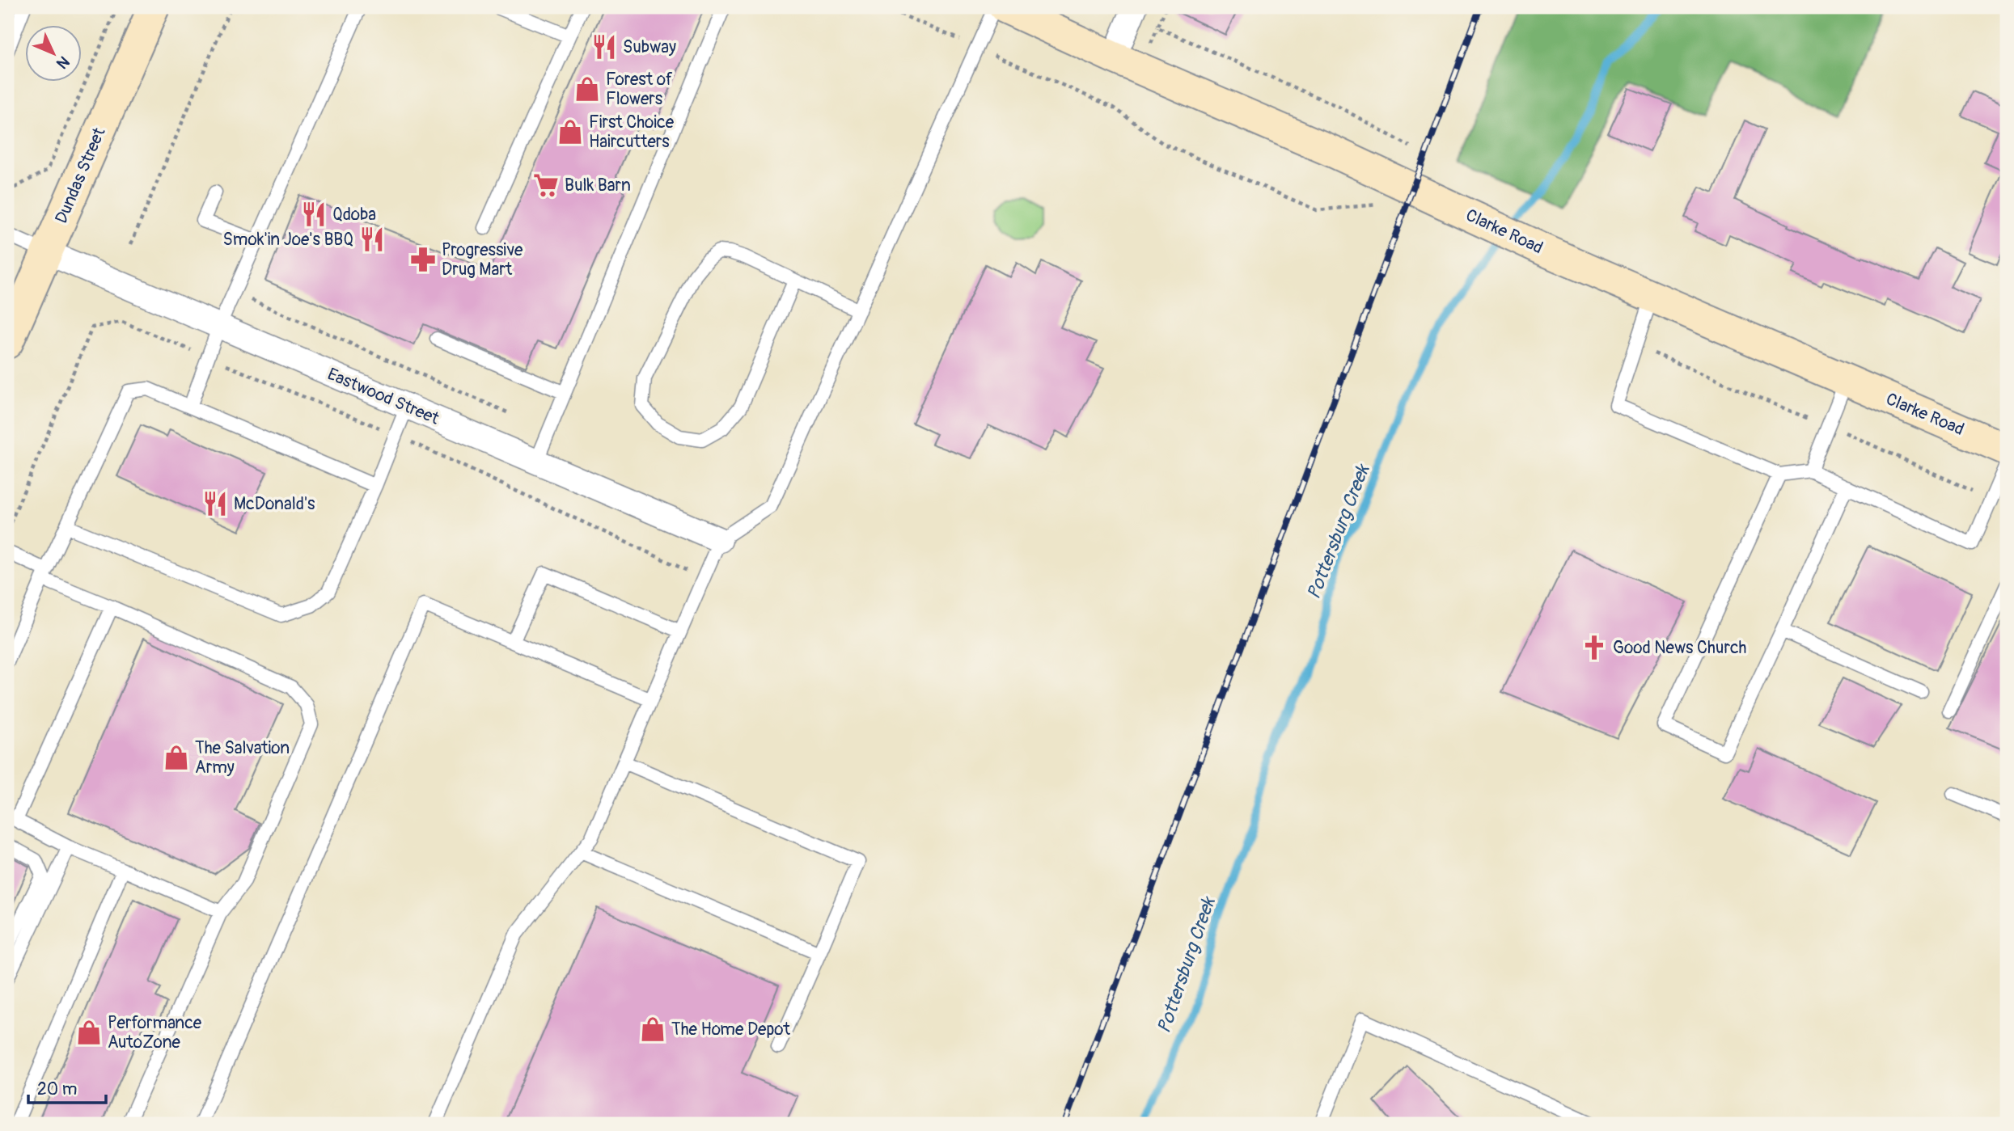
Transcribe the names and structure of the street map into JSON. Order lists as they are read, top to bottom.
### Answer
{
  "streets": {
    "main road": ["Dundas Street", "Clarke Road"],
    "street": ["Eastwood Street"]
  },
  "crossings": [
    ["Dundas Street", "Eastwood Street"]
  ],
  "water": ["Pottersburg Creek"],
  "places": {
    "restaurant": [
      "Subway",
      "Qdoba",
      "Smok'in Joe's BBQ",
      "McDonald's"
    ],
    "shop": [
      "Forest of Flowers",
      "First Choice Haircutters",
      "The Salvation Army",
      "The Home Depot",
      "Performance AutoZone"
    ],
    "supermarket": ["Bulk Barn"],
    "pharmacy": ["Progressive Drug Mart"],
    "church": ["Good News Church"]
  },
  "scale_bar": "20 m",
  "north": "bottom right"
}
